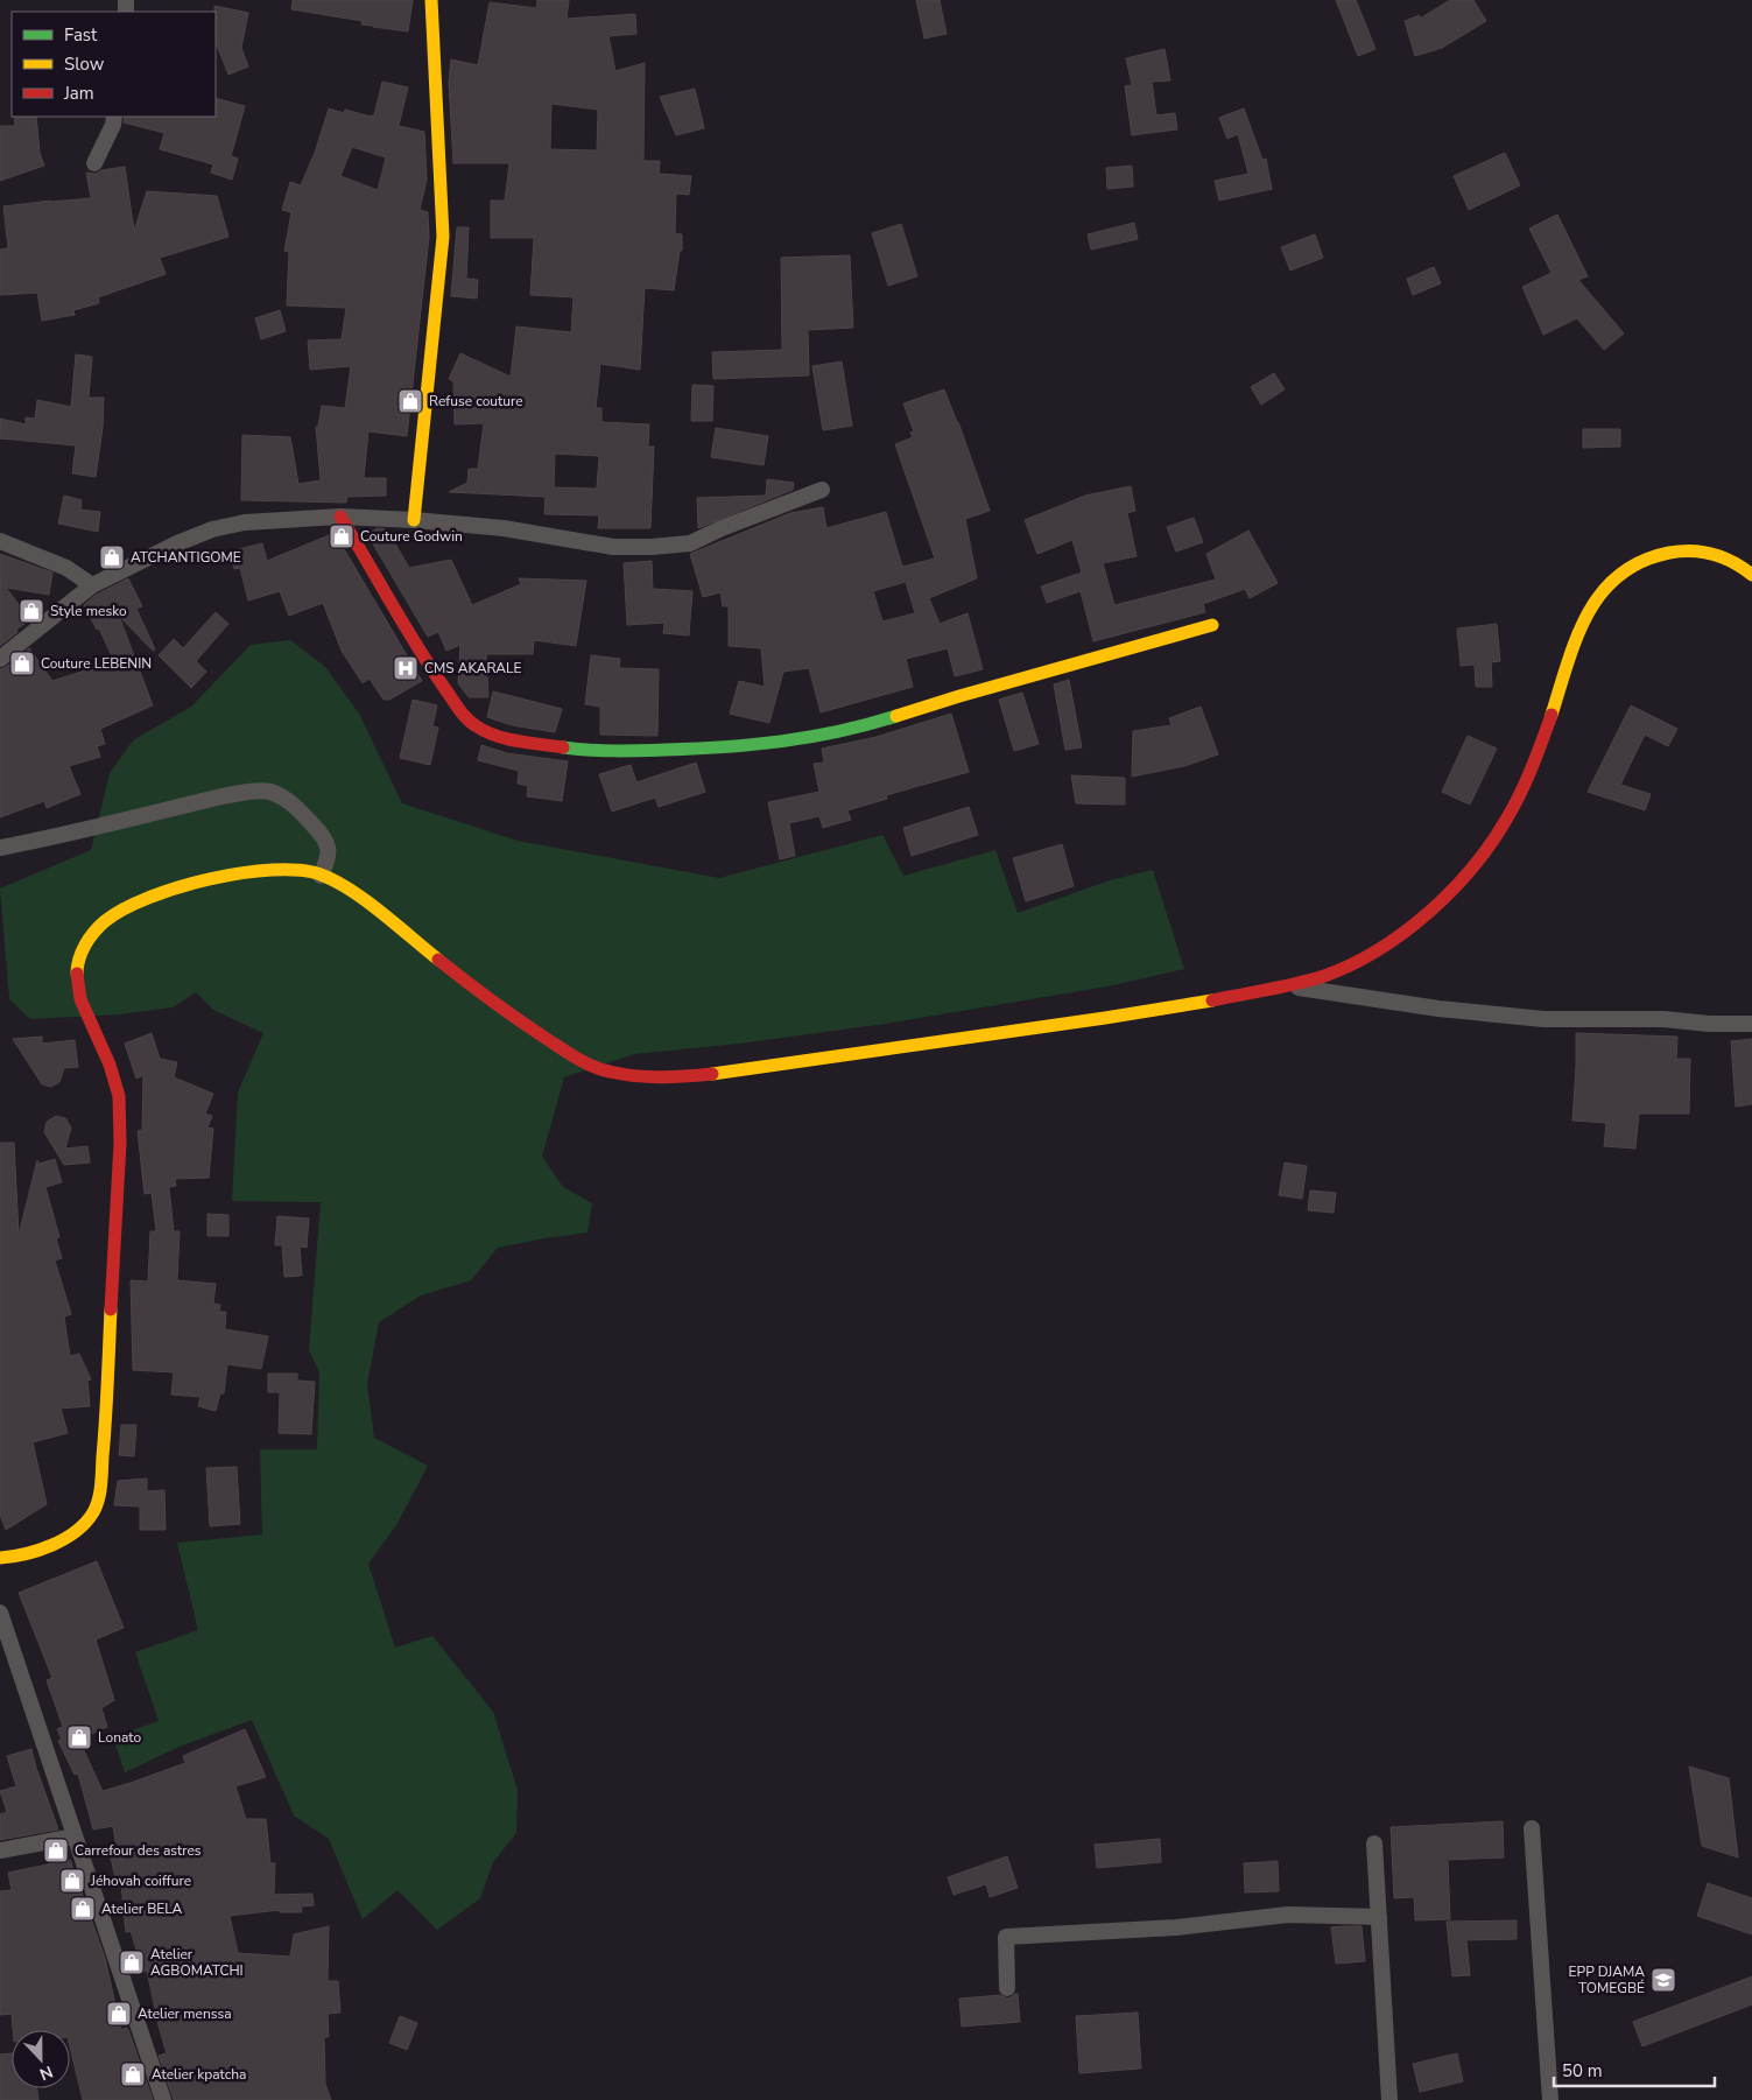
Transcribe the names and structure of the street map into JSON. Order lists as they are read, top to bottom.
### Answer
{
  "places": {
    "shop": [
      "Refuse couture",
      "Couture Godwin",
      "ATCHANTIGOME",
      "Style mesko",
      "Couture LEBENIN",
      "Lonato",
      "Carrefour des astres",
      "Jéhovah coiffure",
      "Atelier BELA",
      "Atelier AGBOMATCHI",
      "Atelier menssa",
      "Atelier kpatcha"
    ],
    "hospital": ["CMS AKARALE"],
    "school or university": ["EPP DJAMA TOMEGBÉ"]
  },
  "legend": ["Fast", "Slow", "Jam"],
  "scale_bar": "50 m",
  "north": "bottom"
}
